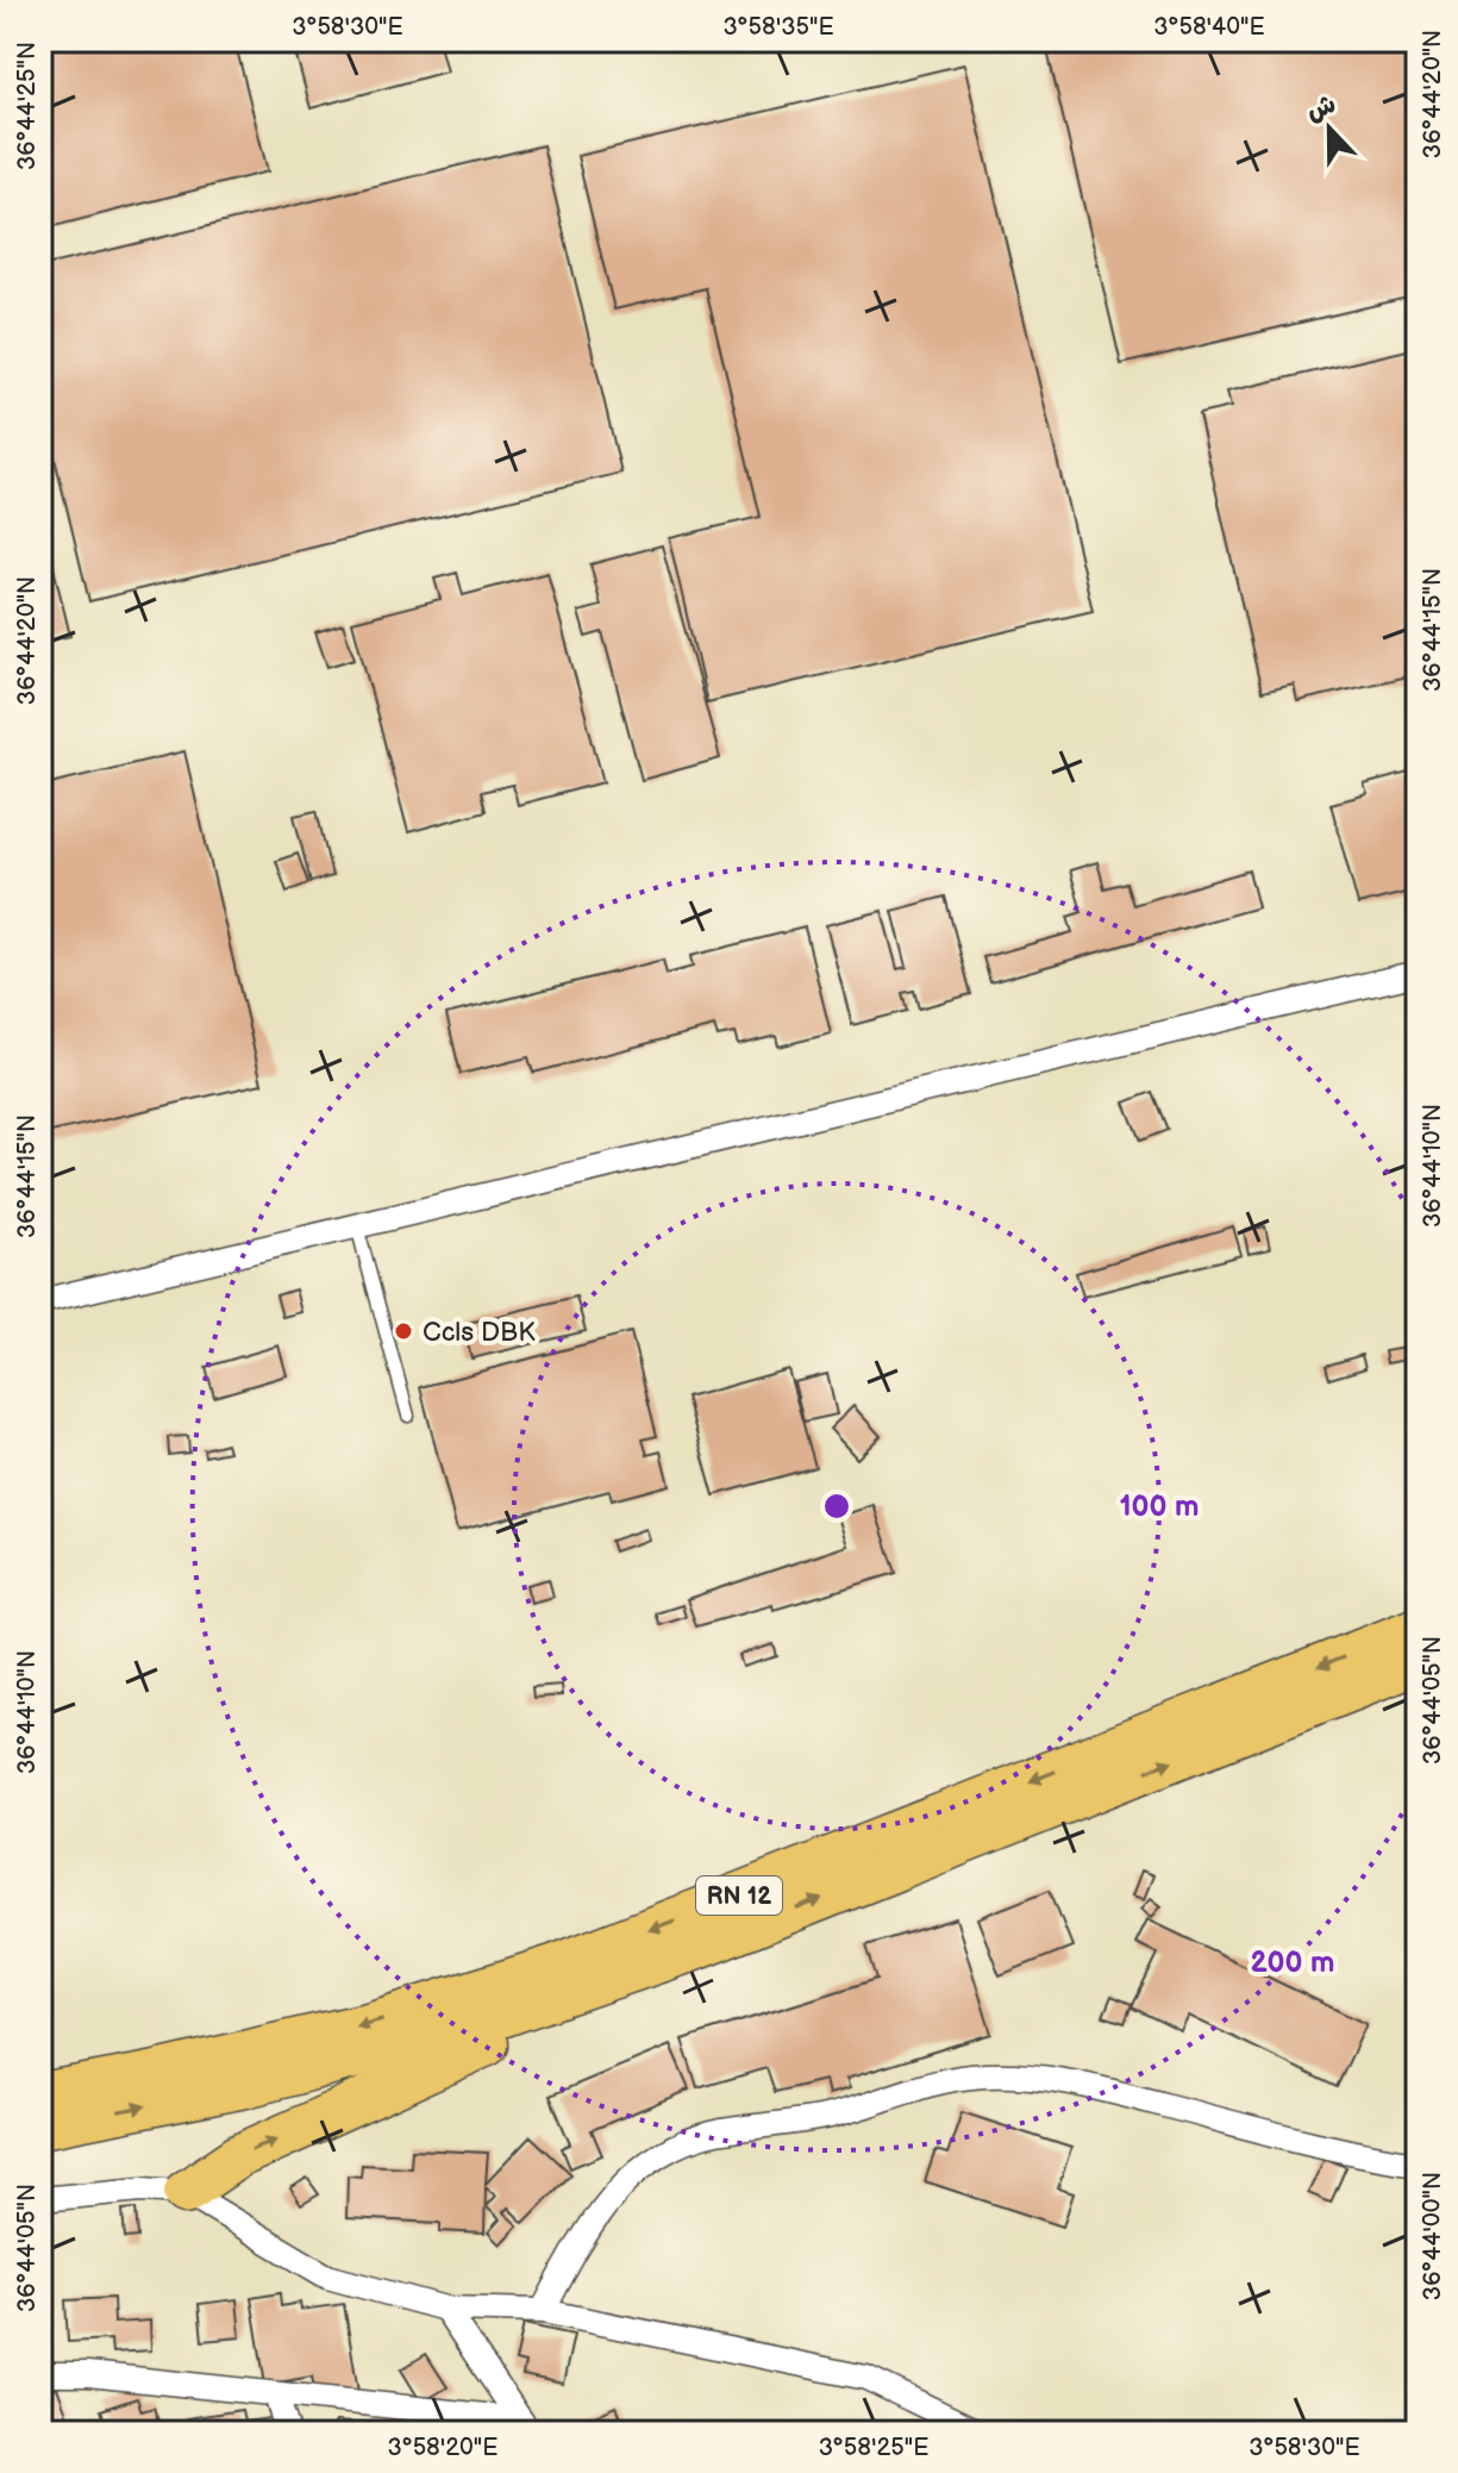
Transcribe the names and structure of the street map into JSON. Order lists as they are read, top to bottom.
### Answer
{
  "streets": {
    "highway": ["RN 12"]
  },
  "places": ["Ccls DBK"],
  "north": "top",
  "coordinates": [
    "3°58'30\"E",
    "3°58'35\"E",
    "3°58'40\"E",
    "36°44'20\"N",
    "36°44'25\"N",
    "36°44'15\"N",
    "36°44'10\"N",
    "36°44'05\"N",
    "36°44'00\"N",
    "3°58'20\"E",
    "3°58'25\"E"
  ],
  "rings": ["100 m", "200 m"]
}
